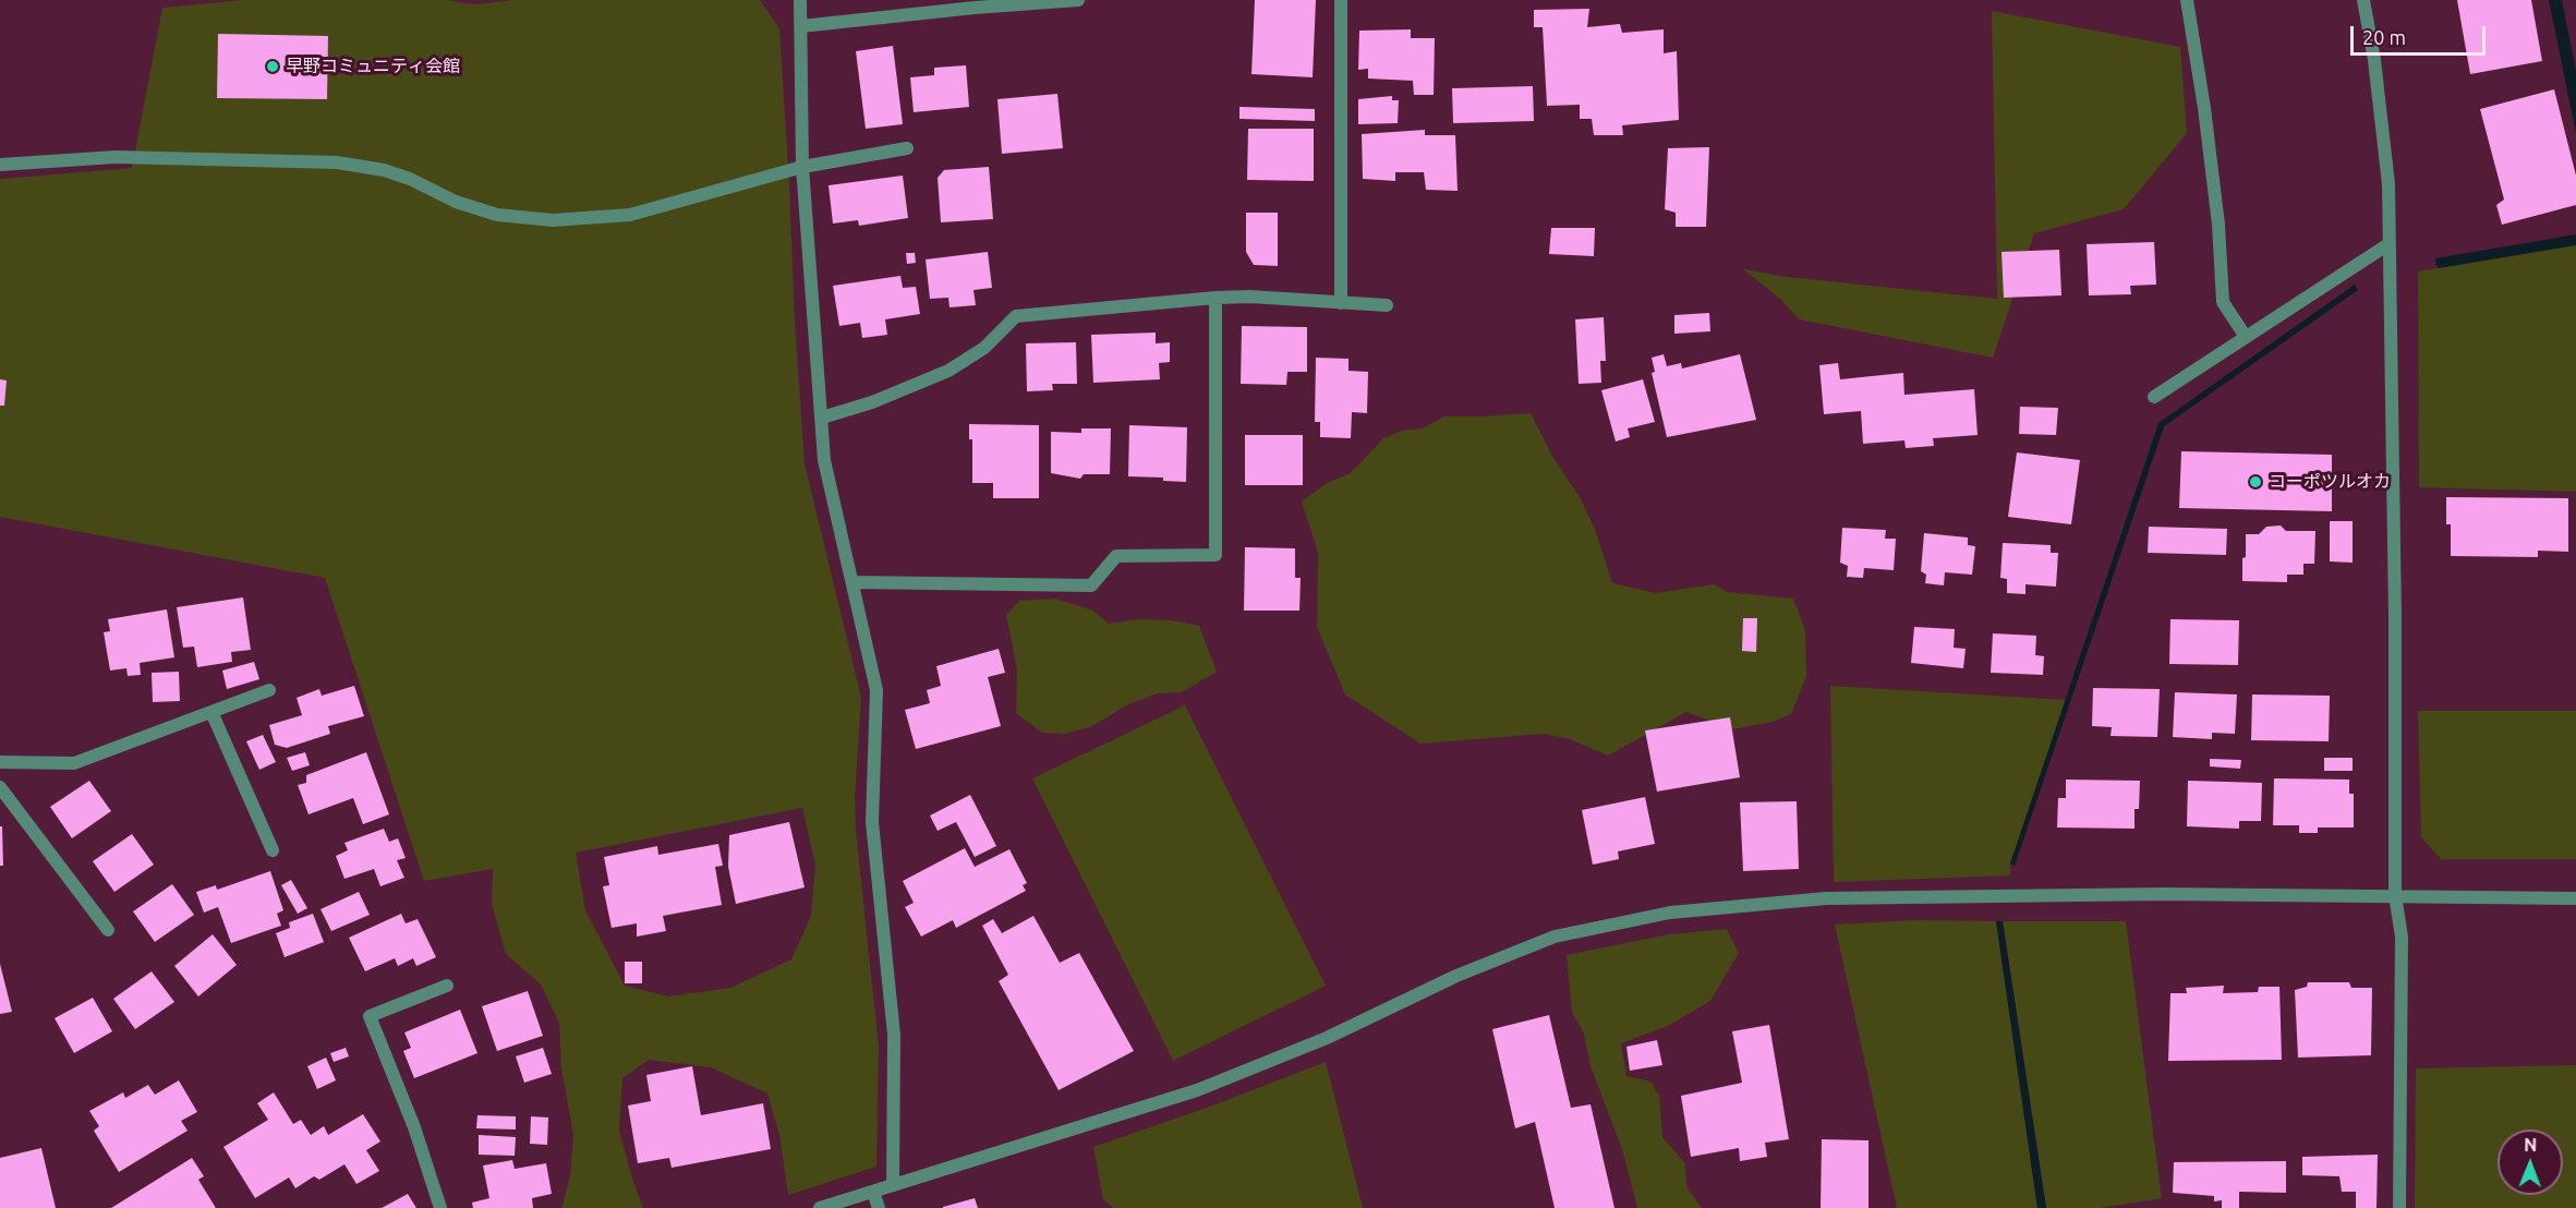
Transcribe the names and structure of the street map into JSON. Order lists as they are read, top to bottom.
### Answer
{
  "places": ["早野コミュニティ会館", "コーポツルオカ"],
  "scale_bar": "20 m",
  "north": "top"
}
